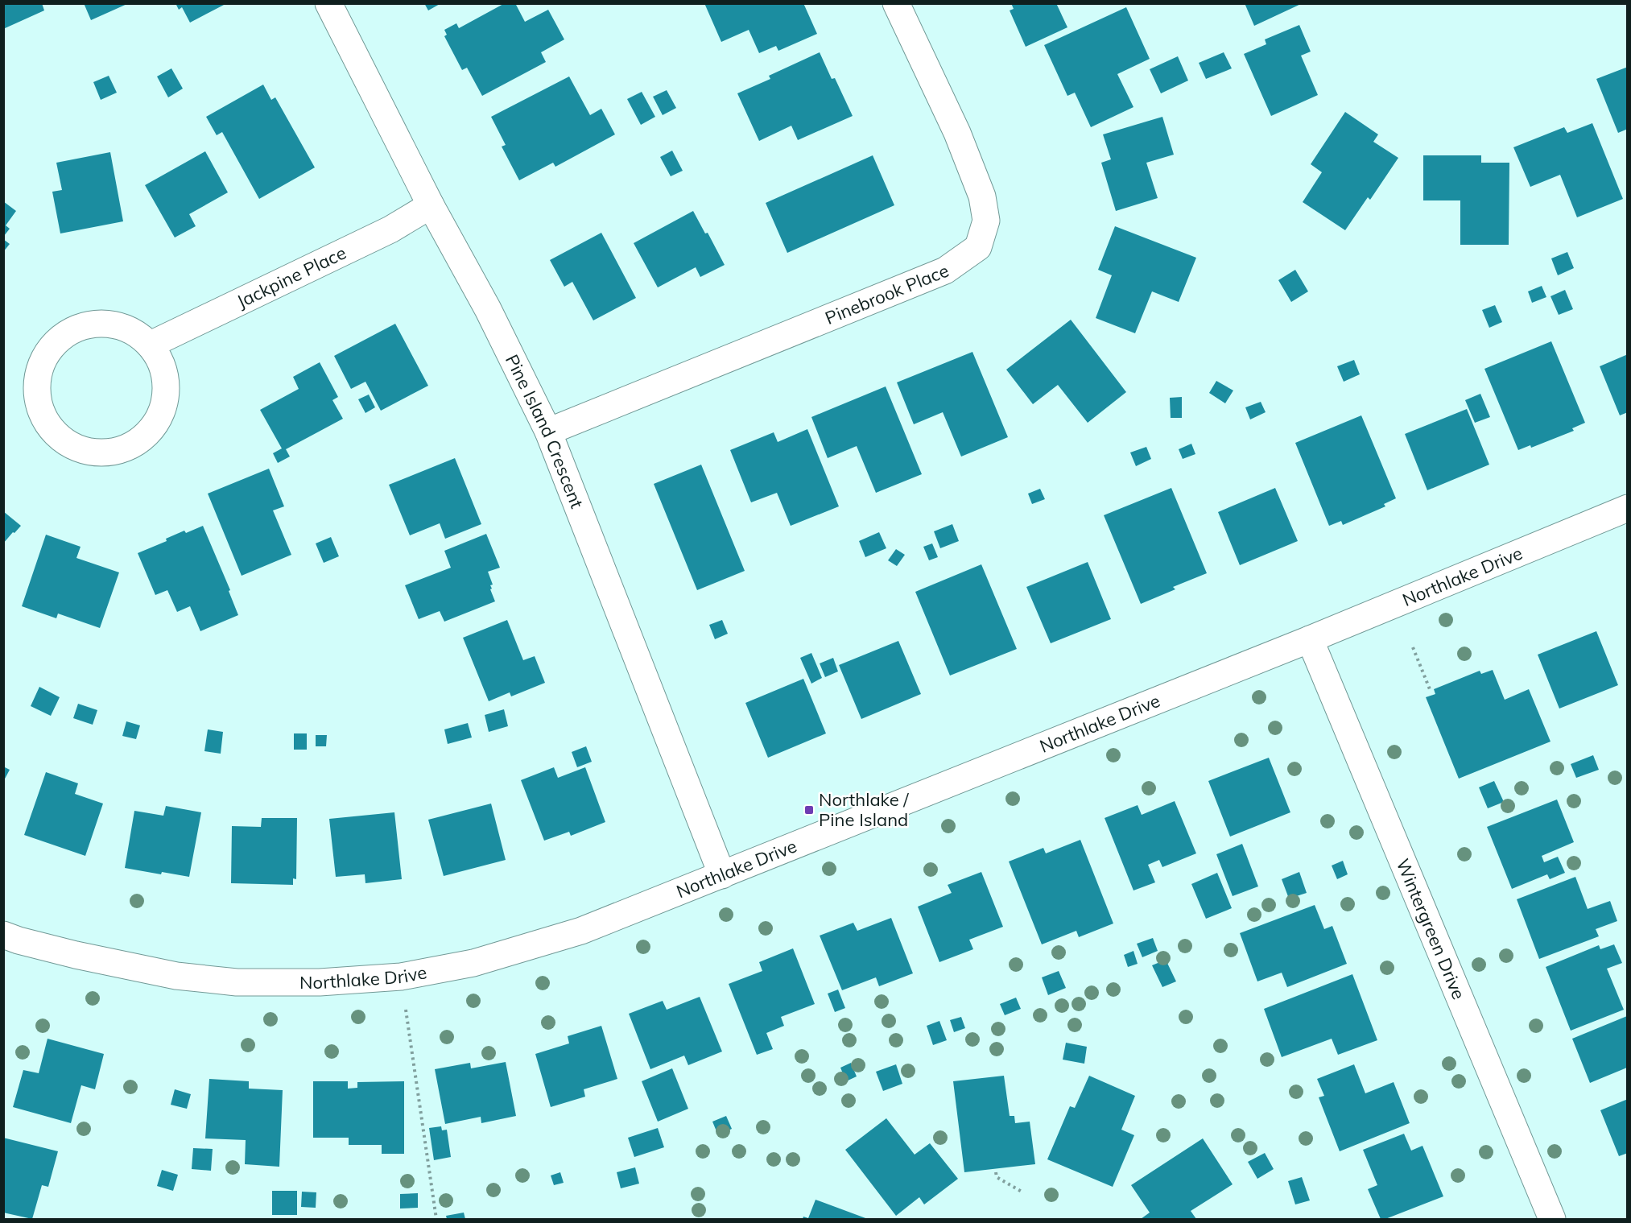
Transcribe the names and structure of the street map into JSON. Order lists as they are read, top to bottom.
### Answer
{
  "streets": {
    "street": [
      "Jackpine Place",
      "Pinebrook Place",
      "Pine Island Crescent",
      "Northlake Drive",
      "Wintergreen Drive"
    ]
  },
  "crossings": [
    ["Jackpine Place", "Pine Island Crescent"],
    ["Pinebrook Place", "Pine Island Crescent"],
    ["Pine Island Crescent", "Northlake Drive"],
    ["Northlake Drive", "Wintergreen Drive"]
  ],
  "places": {
    "transit": ["Northlake / Pine Island"]
  }
}
